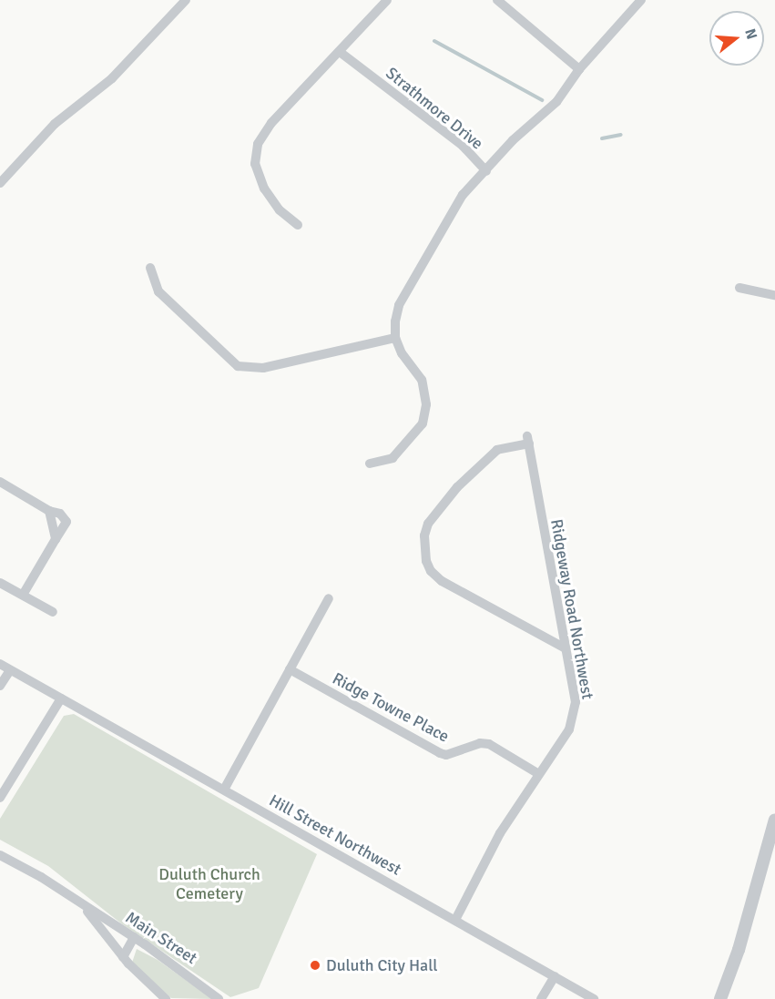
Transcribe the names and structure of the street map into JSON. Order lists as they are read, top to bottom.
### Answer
{
  "streets": {
    "street": [
      "Strathmore Drive",
      "Ridgeway Road Northwest",
      "Ridge Towne Place",
      "Hill Street Northwest",
      "Main Street"
    ]
  },
  "crossings": [
    ["Ridgeway Road Northwest", "Ridge Towne Place"],
    ["Ridgeway Road Northwest", "Hill Street Northwest"]
  ],
  "parks": ["Duluth Church Cemetery"],
  "places": ["Duluth City Hall"],
  "north": "right"
}
